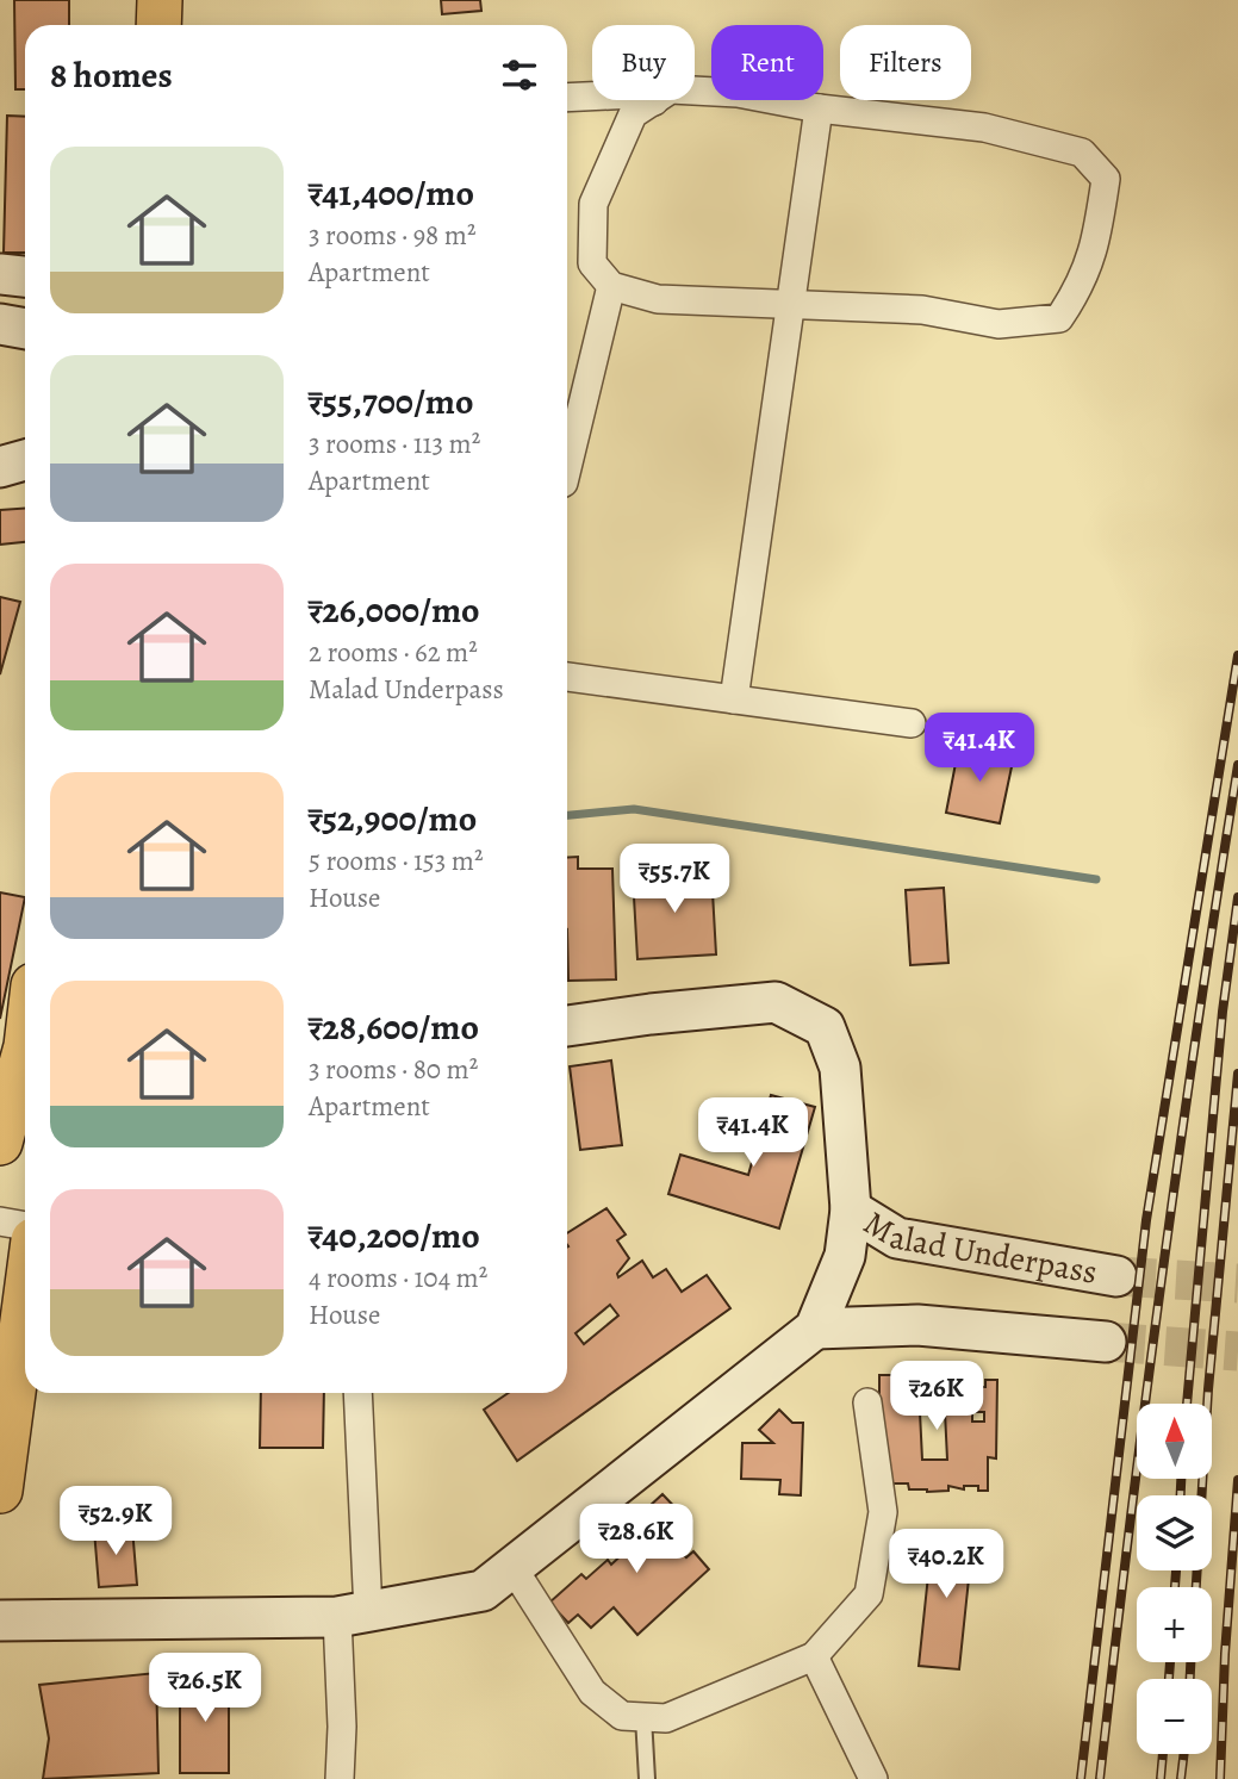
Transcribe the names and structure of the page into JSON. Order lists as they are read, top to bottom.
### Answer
{
  "streets": {
    "main road": ["Malad Underpass"]
  },
  "north": "top",
  "page": {
    "chip": ["Buy", "Rent", "Filters"],
    "heading": "8 homes",
    "list": [
      {
        "name": "₹41,400/mo",
        "note": "3 rooms · 98 m² · Apartment"
      },
      {
        "name": "₹55,700/mo",
        "note": "3 rooms · 113 m² · Apartment"
      },
      {
        "name": "₹26,000/mo",
        "note": "2 rooms · 62 m² · Malad Underpass"
      },
      {
        "name": "₹52,900/mo",
        "note": "5 rooms · 153 m² · House"
      },
      {
        "name": "₹28,600/mo",
        "note": "3 rooms · 80 m² · Apartment"
      },
      {
        "name": "₹40,200/mo",
        "note": "4 rooms · 104 m² · House"
      }
    ],
    "price": [
      "₹41.4K",
      "₹55.7K",
      "₹41.4K",
      "₹26K",
      "₹52.9K",
      "₹28.6K",
      "₹40.2K",
      "₹26.5K"
    ],
    "map_buttons": ["+", "−"]
  }
}
